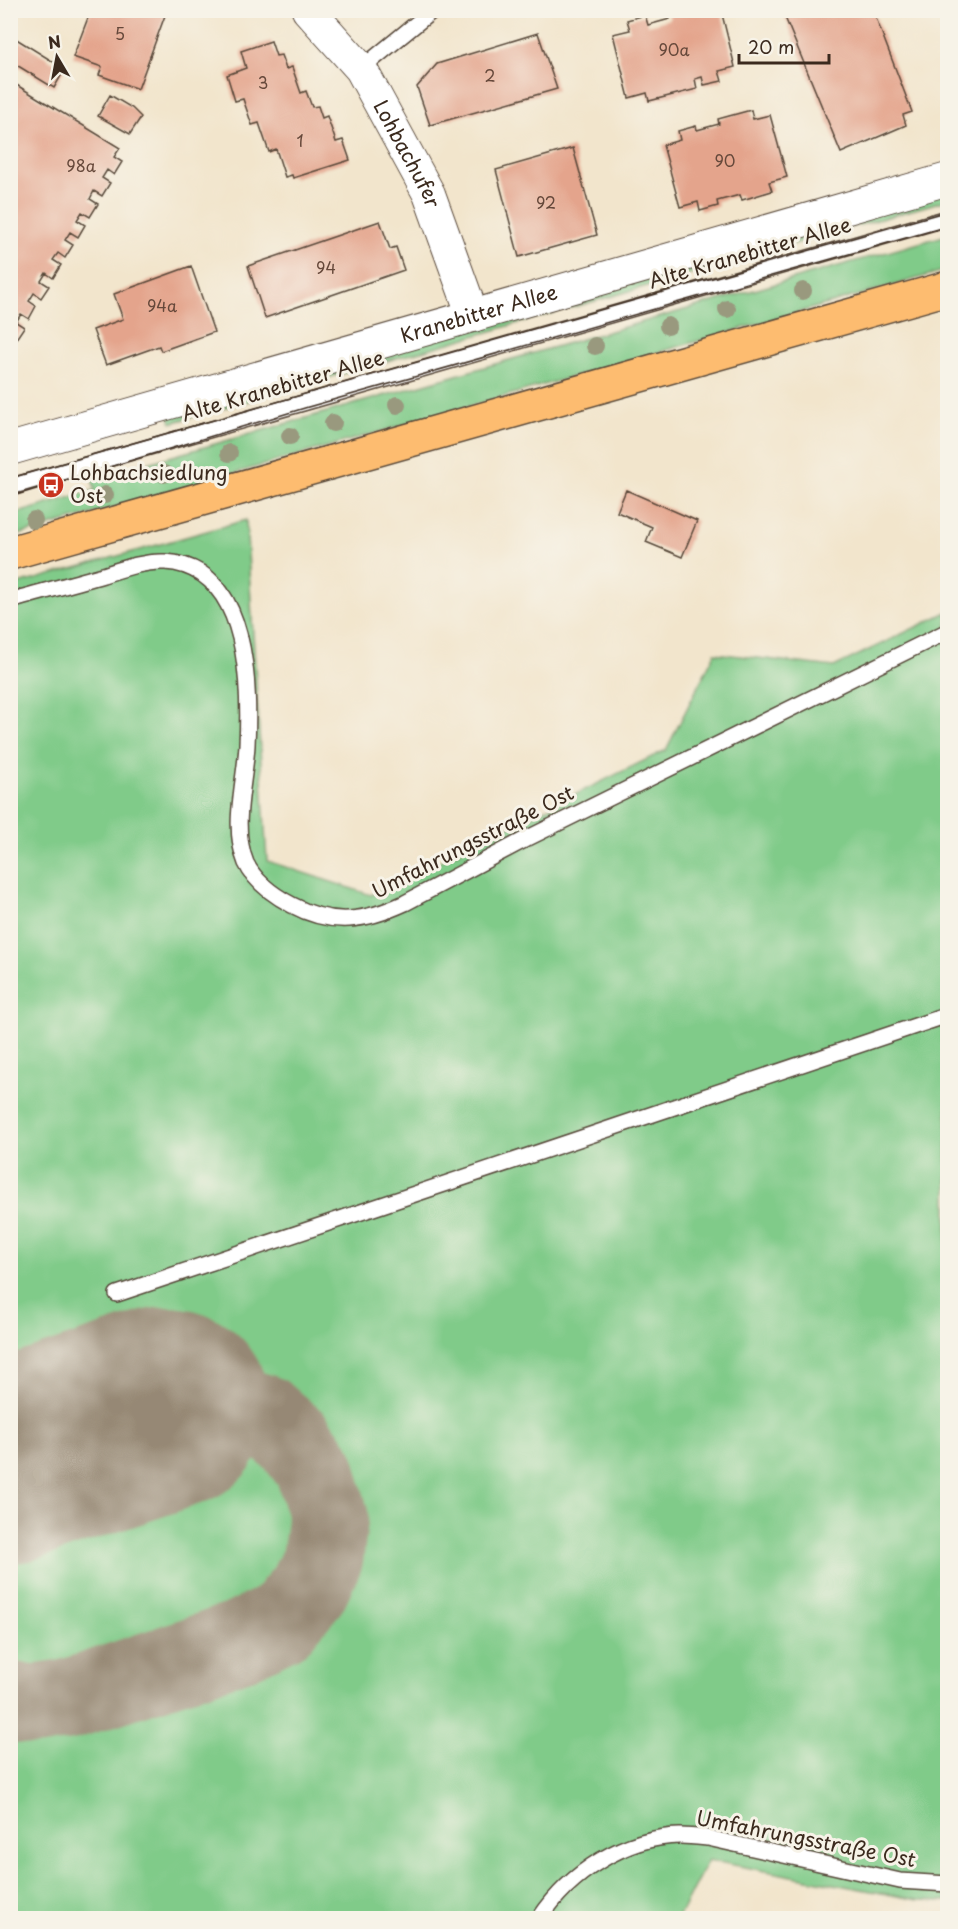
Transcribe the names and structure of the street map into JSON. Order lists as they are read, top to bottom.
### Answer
{
  "streets": {
    "street": ["Lohbachufer", "Kranebitter Allee"],
    "lane": ["Alte Kranebitter Allee", "Umfahrungsstraße Ost"]
  },
  "crossings": [
    ["Lohbachufer", "Kranebitter Allee"]
  ],
  "places": {
    "bus stop": ["Lohbachsiedlung Ost"]
  },
  "house_numbers": [
    "5",
    "90a",
    "2",
    "3",
    "1",
    "90",
    "98a",
    "92",
    "94",
    "94a"
  ],
  "scale_bar": "20 m",
  "north": "top"
}
